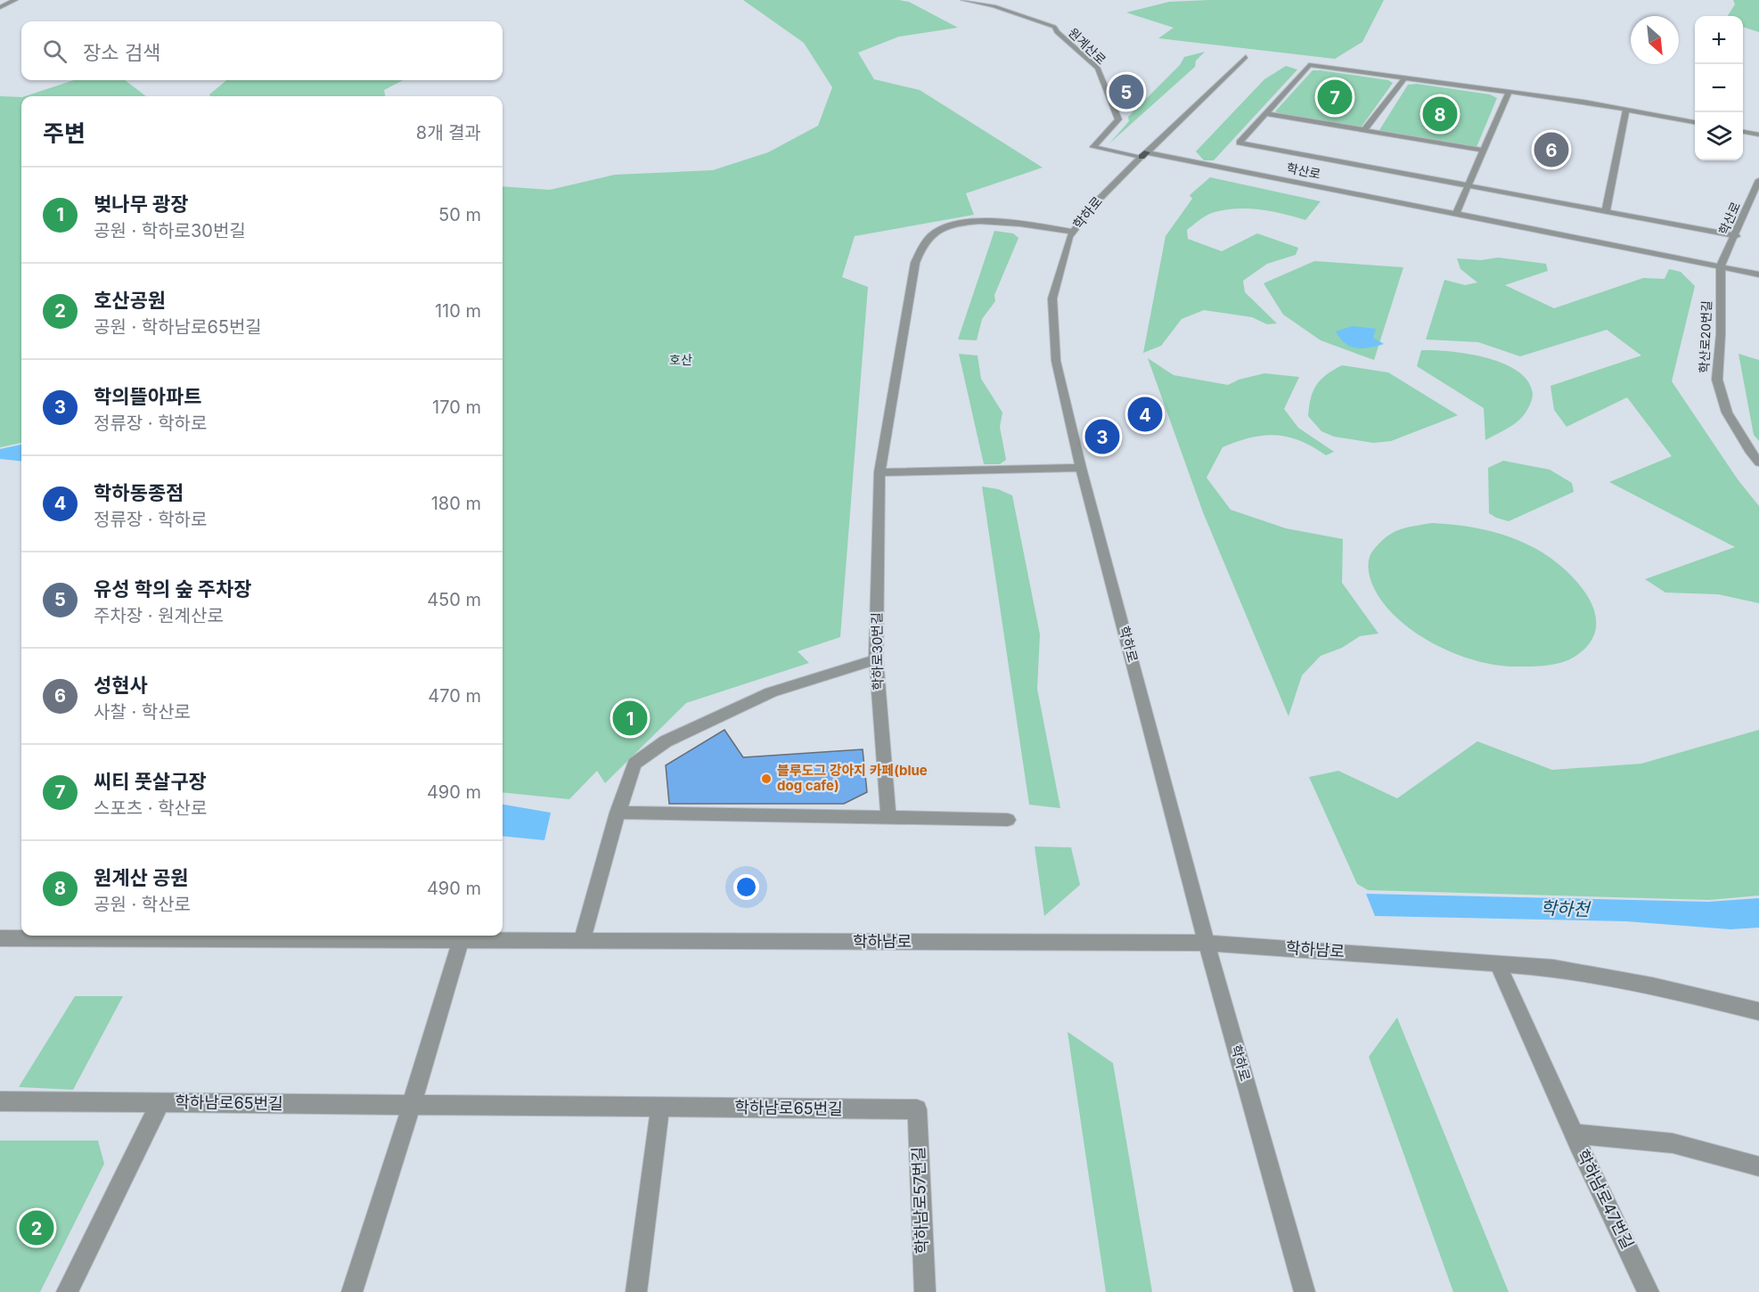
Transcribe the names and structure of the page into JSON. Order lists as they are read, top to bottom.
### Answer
{
  "streets": {
    "street": [
      "원계산로",
      "학산로",
      "학하로",
      "학산로20번길",
      "학하로30번길",
      "학하남로",
      "학하남로65번길",
      "학하남로47번길",
      "학하남로57번길"
    ]
  },
  "crossings": [
    ["원계산로", "학산로"],
    ["원계산로", "학하로"],
    ["학산로", "학하로"],
    ["학산로", "학산로20번길"],
    ["학하로", "학하로30번길"],
    ["학하로", "학하남로"],
    ["학하남로65번길", "학하남로57번길"]
  ],
  "water": ["학하천"],
  "parks": ["호산"],
  "places": ["블루도그 강아지 카페(blue dog cafe)"],
  "north": "bottom right",
  "page": {
    "map_buttons": ["+", "−"],
    "search": "장소 검색",
    "pins": [
      "5",
      "7",
      "8",
      "6",
      "4",
      "3",
      "1",
      "2"
    ],
    "heading": ["주변", "8개 결과"],
    "list": [
      {
        "mark": "1",
        "name": "벚나무 광장",
        "note": "공원 · 학하로30번길",
        "value": "50 m"
      },
      {
        "mark": "2",
        "name": "호산공원",
        "note": "공원 · 학하남로65번길",
        "value": "110 m"
      },
      {
        "mark": "3",
        "name": "학의뜰아파트",
        "note": "정류장 · 학하로",
        "value": "170 m"
      },
      {
        "mark": "4",
        "name": "학하동종점",
        "note": "정류장 · 학하로",
        "value": "180 m"
      },
      {
        "mark": "5",
        "name": "유성 학의 숲 주차장",
        "note": "주차장 · 원계산로",
        "value": "450 m"
      },
      {
        "mark": "6",
        "name": "성현사",
        "note": "사찰 · 학산로",
        "value": "470 m"
      },
      {
        "mark": "7",
        "name": "씨티 풋살구장",
        "note": "스포츠 · 학산로",
        "value": "490 m"
      },
      {
        "mark": "8",
        "name": "원계산 공원",
        "note": "공원 · 학산로",
        "value": "490 m"
      }
    ]
  }
}
